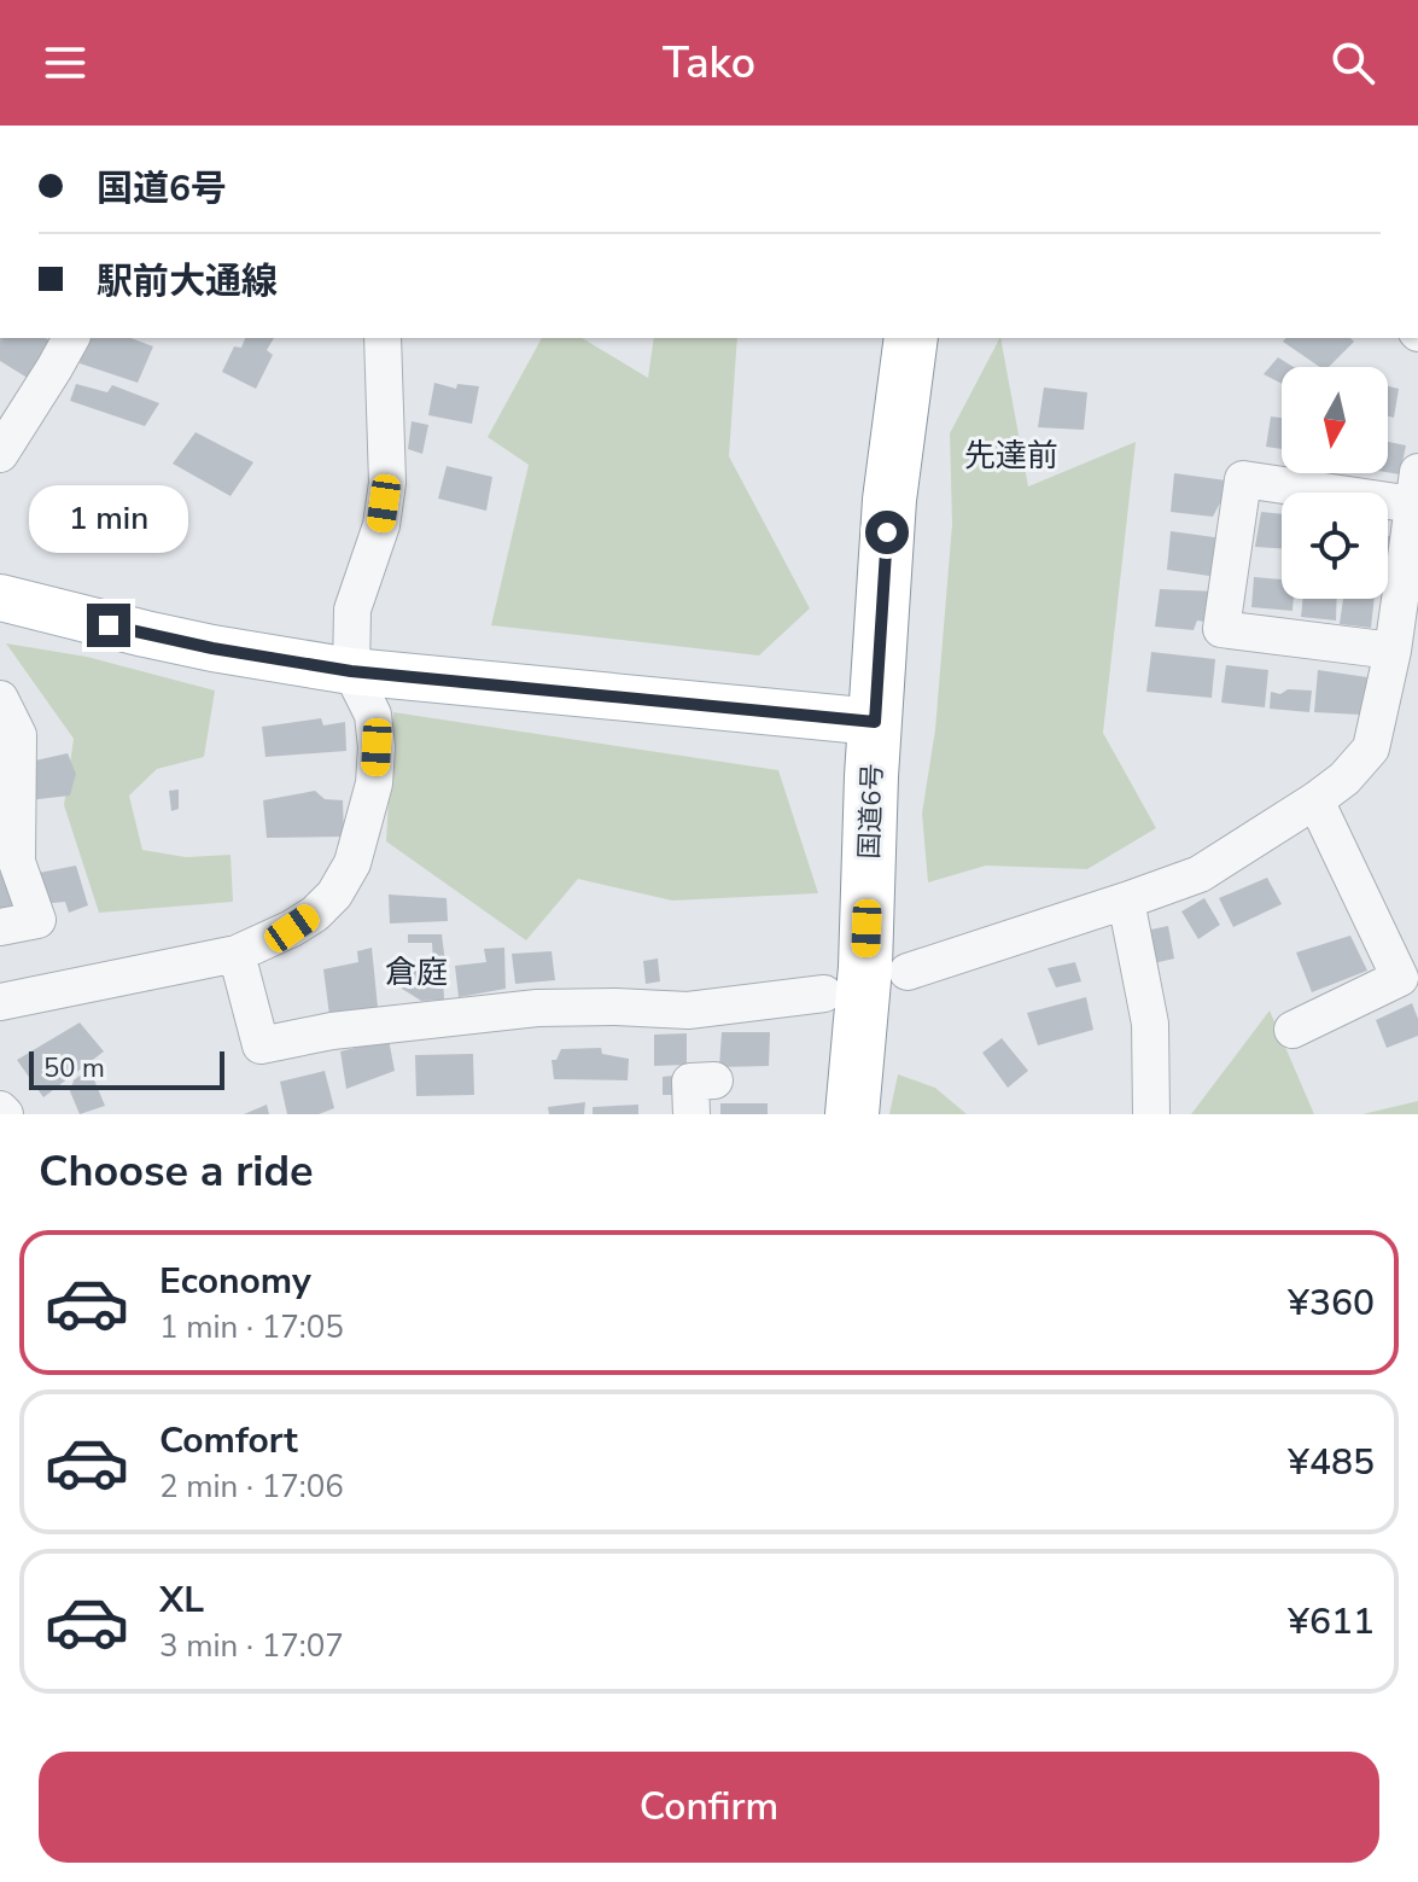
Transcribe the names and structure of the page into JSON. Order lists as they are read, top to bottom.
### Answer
{
  "streets": {
    "highway": ["国道6号"]
  },
  "districts": ["先達前", "倉庭"],
  "scale_bar": "50 m",
  "north": "bottom",
  "page": {
    "header": "Tako",
    "banner": ["国道6号", "駅前大通線"],
    "bubble": "1 min",
    "scale": "50 m",
    "heading": "Choose a ride",
    "list": [
      {
        "name": "Economy",
        "note": "1 min · 17:05",
        "value": "¥360"
      },
      {
        "name": "Comfort",
        "note": "2 min · 17:06",
        "value": "¥485"
      },
      {
        "name": "XL",
        "note": "3 min · 17:07",
        "value": "¥611"
      }
    ],
    "buttons": "Confirm"
  }
}
